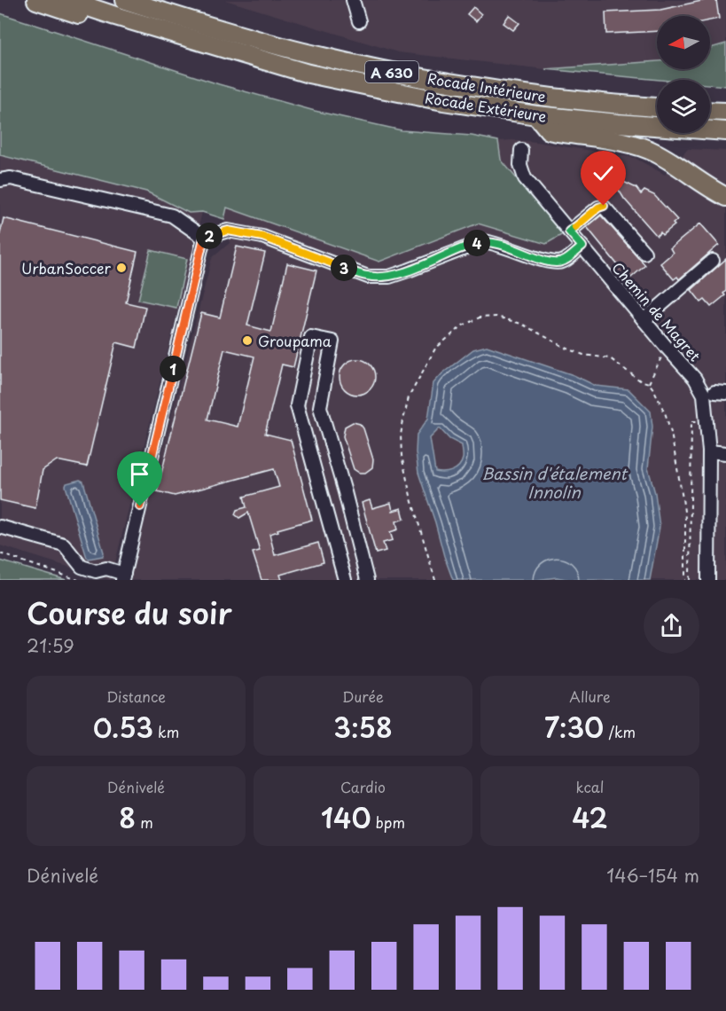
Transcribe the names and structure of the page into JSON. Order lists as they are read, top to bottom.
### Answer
{
  "streets": {
    "highway": ["A 630", "Rocade Intérieure", "Rocade Extérieure"],
    "street": ["Chemin de Magret"]
  },
  "water": ["Bassin d'étalement Innolin"],
  "places": ["UrbanSoccer", "Groupama"],
  "north": "left",
  "page": {
    "pins": [
      "2",
      "4",
      "3",
      "1"
    ],
    "heading": ["Course du soir", "21:59"],
    "stats": [
      ["Distance", "0.53 km"],
      ["Durée", "3:58"],
      ["Allure", "7:30 /km"],
      ["Dénivelé", "8 m"],
      ["Cardio", "140 bpm"],
      ["kcal", "42"]
    ],
    "chart": ["Dénivelé", "146–154 m"]
  }
}
